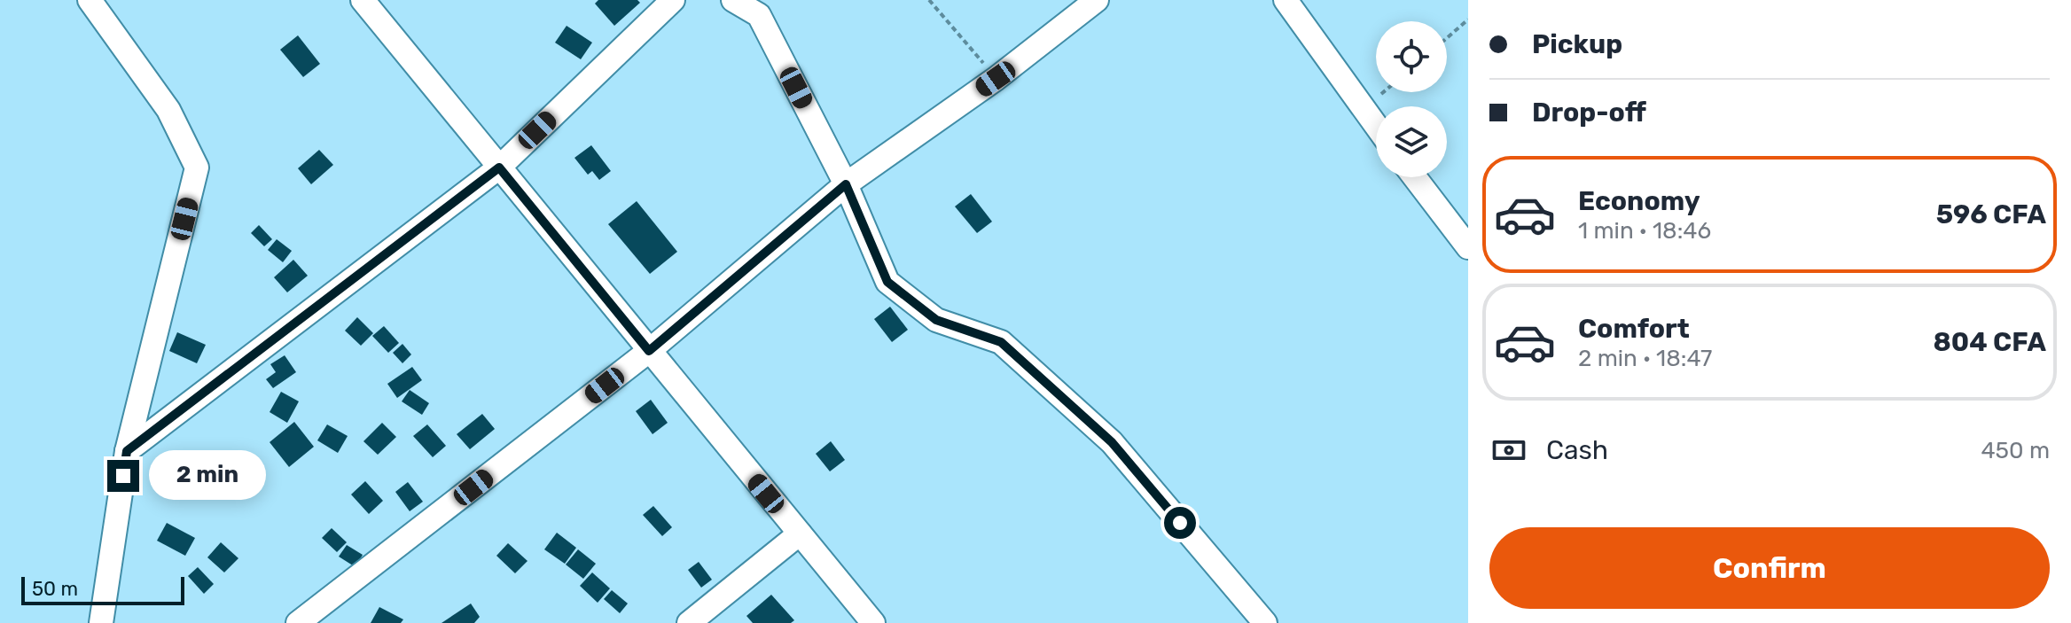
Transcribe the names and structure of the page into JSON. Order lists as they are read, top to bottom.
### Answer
{
  "scale_bar": "50 m",
  "page": {
    "banner": ["Pickup", "Drop-off"],
    "list": [
      {
        "name": "Economy",
        "note": "1 min · 18:46",
        "value": "596 CFA"
      },
      {
        "name": "Comfort",
        "note": "2 min · 18:47",
        "value": "804 CFA"
      }
    ],
    "pay": ["Cash", "450 m"],
    "bubble": "2 min",
    "buttons": "Confirm",
    "scale": "50 m"
  }
}
